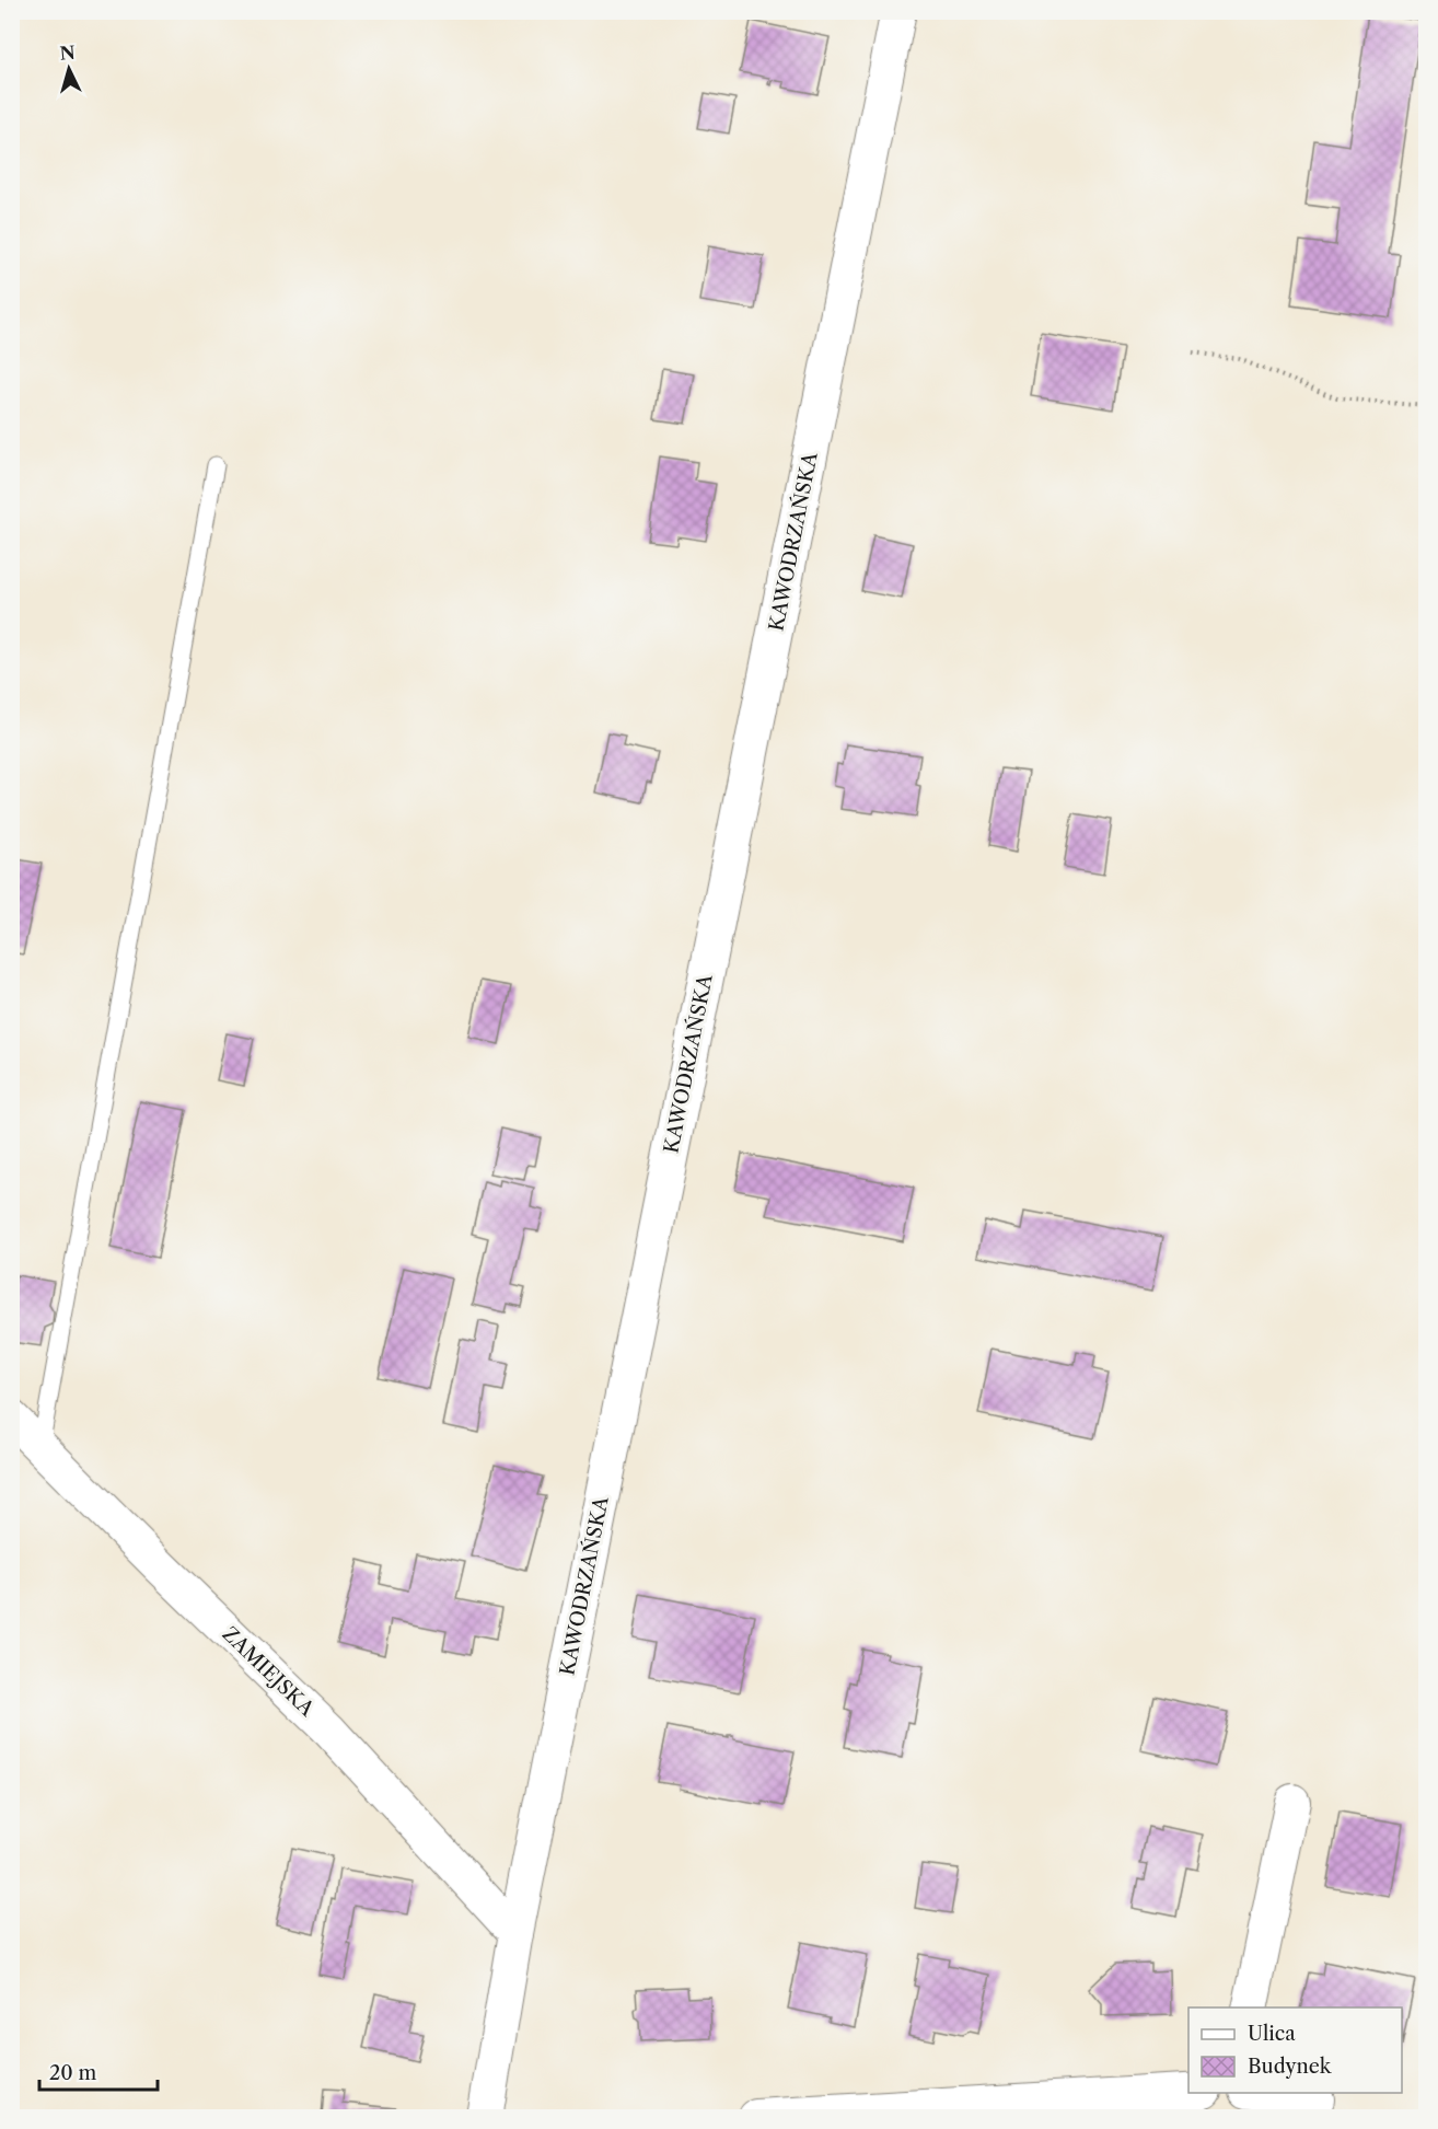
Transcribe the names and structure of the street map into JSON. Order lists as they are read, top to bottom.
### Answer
{
  "streets": {
    "street": ["KAWODRZAŃSKA", "ZAMIEJSKA"]
  },
  "crossings": [
    ["KAWODRZAŃSKA", "ZAMIEJSKA"]
  ],
  "legend": ["Ulica", "Budynek"],
  "scale_bar": "20 m",
  "north": "top"
}
